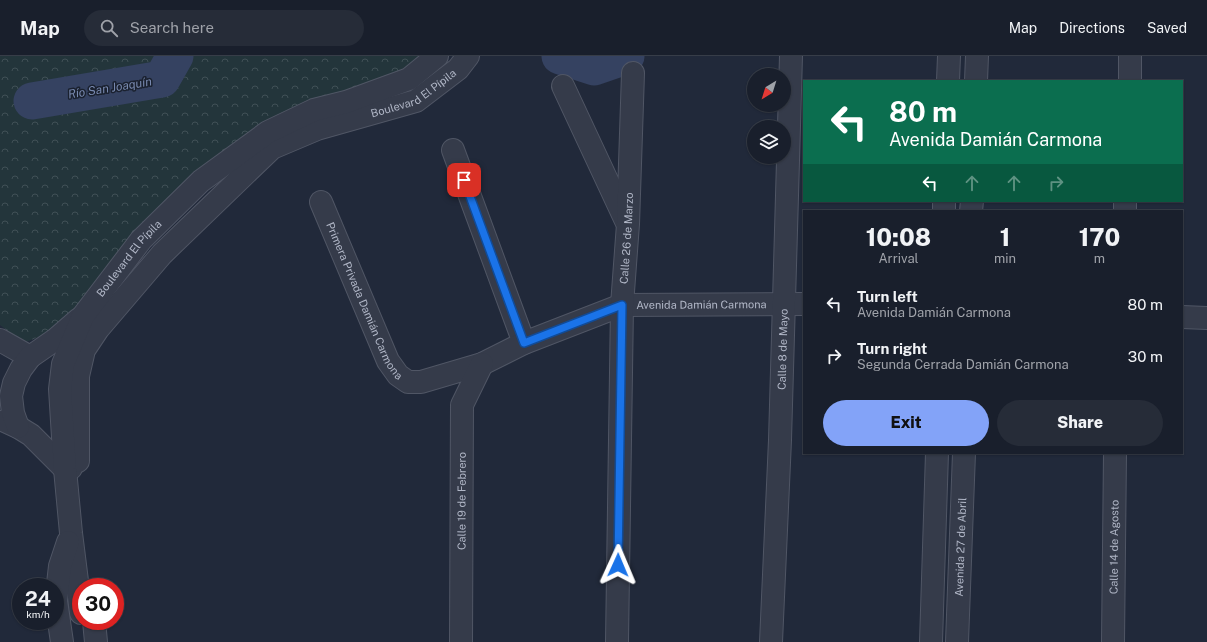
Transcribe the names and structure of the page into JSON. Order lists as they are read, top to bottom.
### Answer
{
  "streets": {
    "street": [
      "Boulevard El Pípila",
      "Calle 26 de Marzo",
      "Primera Privada Damián Carmona",
      "Avenida Damián Carmona",
      "Calle 8 de Mayo",
      "Calle 19 de Febrero",
      "Avenida 27 de Abril",
      "Calle 14 de Agosto"
    ]
  },
  "crossings": [
    ["Calle 26 de Marzo", "Avenida Damián Carmona"],
    ["Primera Privada Damián Carmona", "Avenida Damián Carmona"],
    ["Avenida Damián Carmona", "Calle 8 de Mayo"],
    ["Avenida Damián Carmona", "Calle 19 de Febrero"]
  ],
  "water": ["Río San Joaquín"],
  "north": "bottom left",
  "page": {
    "header": "Map",
    "search": "Search here",
    "nav": ["Map", "Directions", "Saved"],
    "turn": ["80 m", "Avenida Damián Carmona"],
    "eta": [
      "10:08",
      "Arrival",
      "1",
      "min",
      "170",
      "m"
    ],
    "list": [
      {
        "name": "Turn left",
        "note": "Avenida Damián Carmona",
        "value": "80 m"
      },
      {
        "name": "Turn right",
        "note": "Segunda Cerrada Damián Carmona",
        "value": "30 m"
      }
    ],
    "buttons": ["Exit", "Share"],
    "speed": "24 km/h",
    "limit": "30"
  }
}
